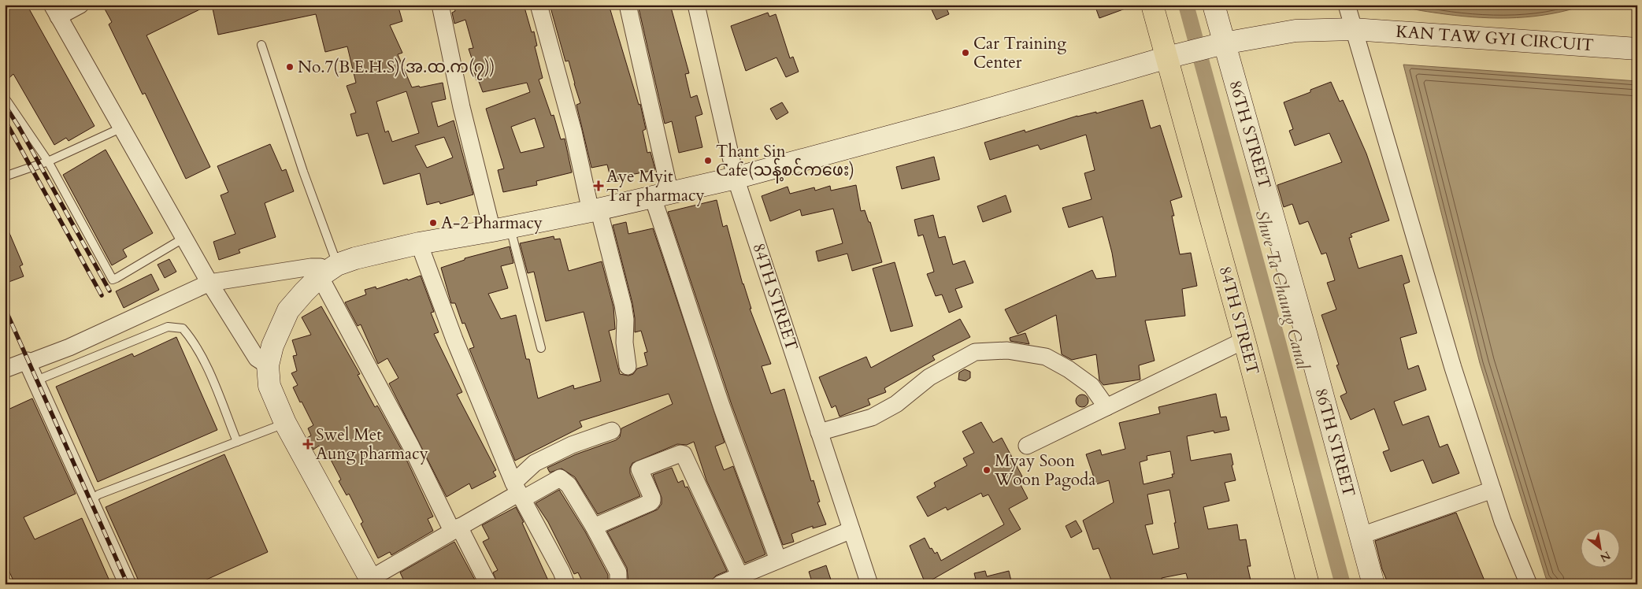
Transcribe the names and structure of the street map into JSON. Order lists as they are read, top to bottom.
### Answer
{
  "streets": {
    "main road": ["84TH STREET"],
    "street": ["KAN TAW GYI CIRCUIT", "86TH STREET"]
  },
  "crossings": [
    ["KAN TAW GYI CIRCUIT", "86TH STREET"],
    ["KAN TAW GYI CIRCUIT", "84TH STREET"]
  ],
  "water": ["Shwe Ta Chaung Canal"],
  "places": {
    "other": [
      "Car Training Center",
      "No.7(B.E.H.S)(အ.ထ.က(၇))",
      "Thant Sin Cafe(သန့်စင်ကဖေး)",
      "A-2 Pharmacy",
      "Myay Soon Woon Pagoda"
    ],
    "health": ["Aye Myit Tar pharmacy", "Swel Met Aung pharmacy"]
  },
  "north": "bottom right"
}
